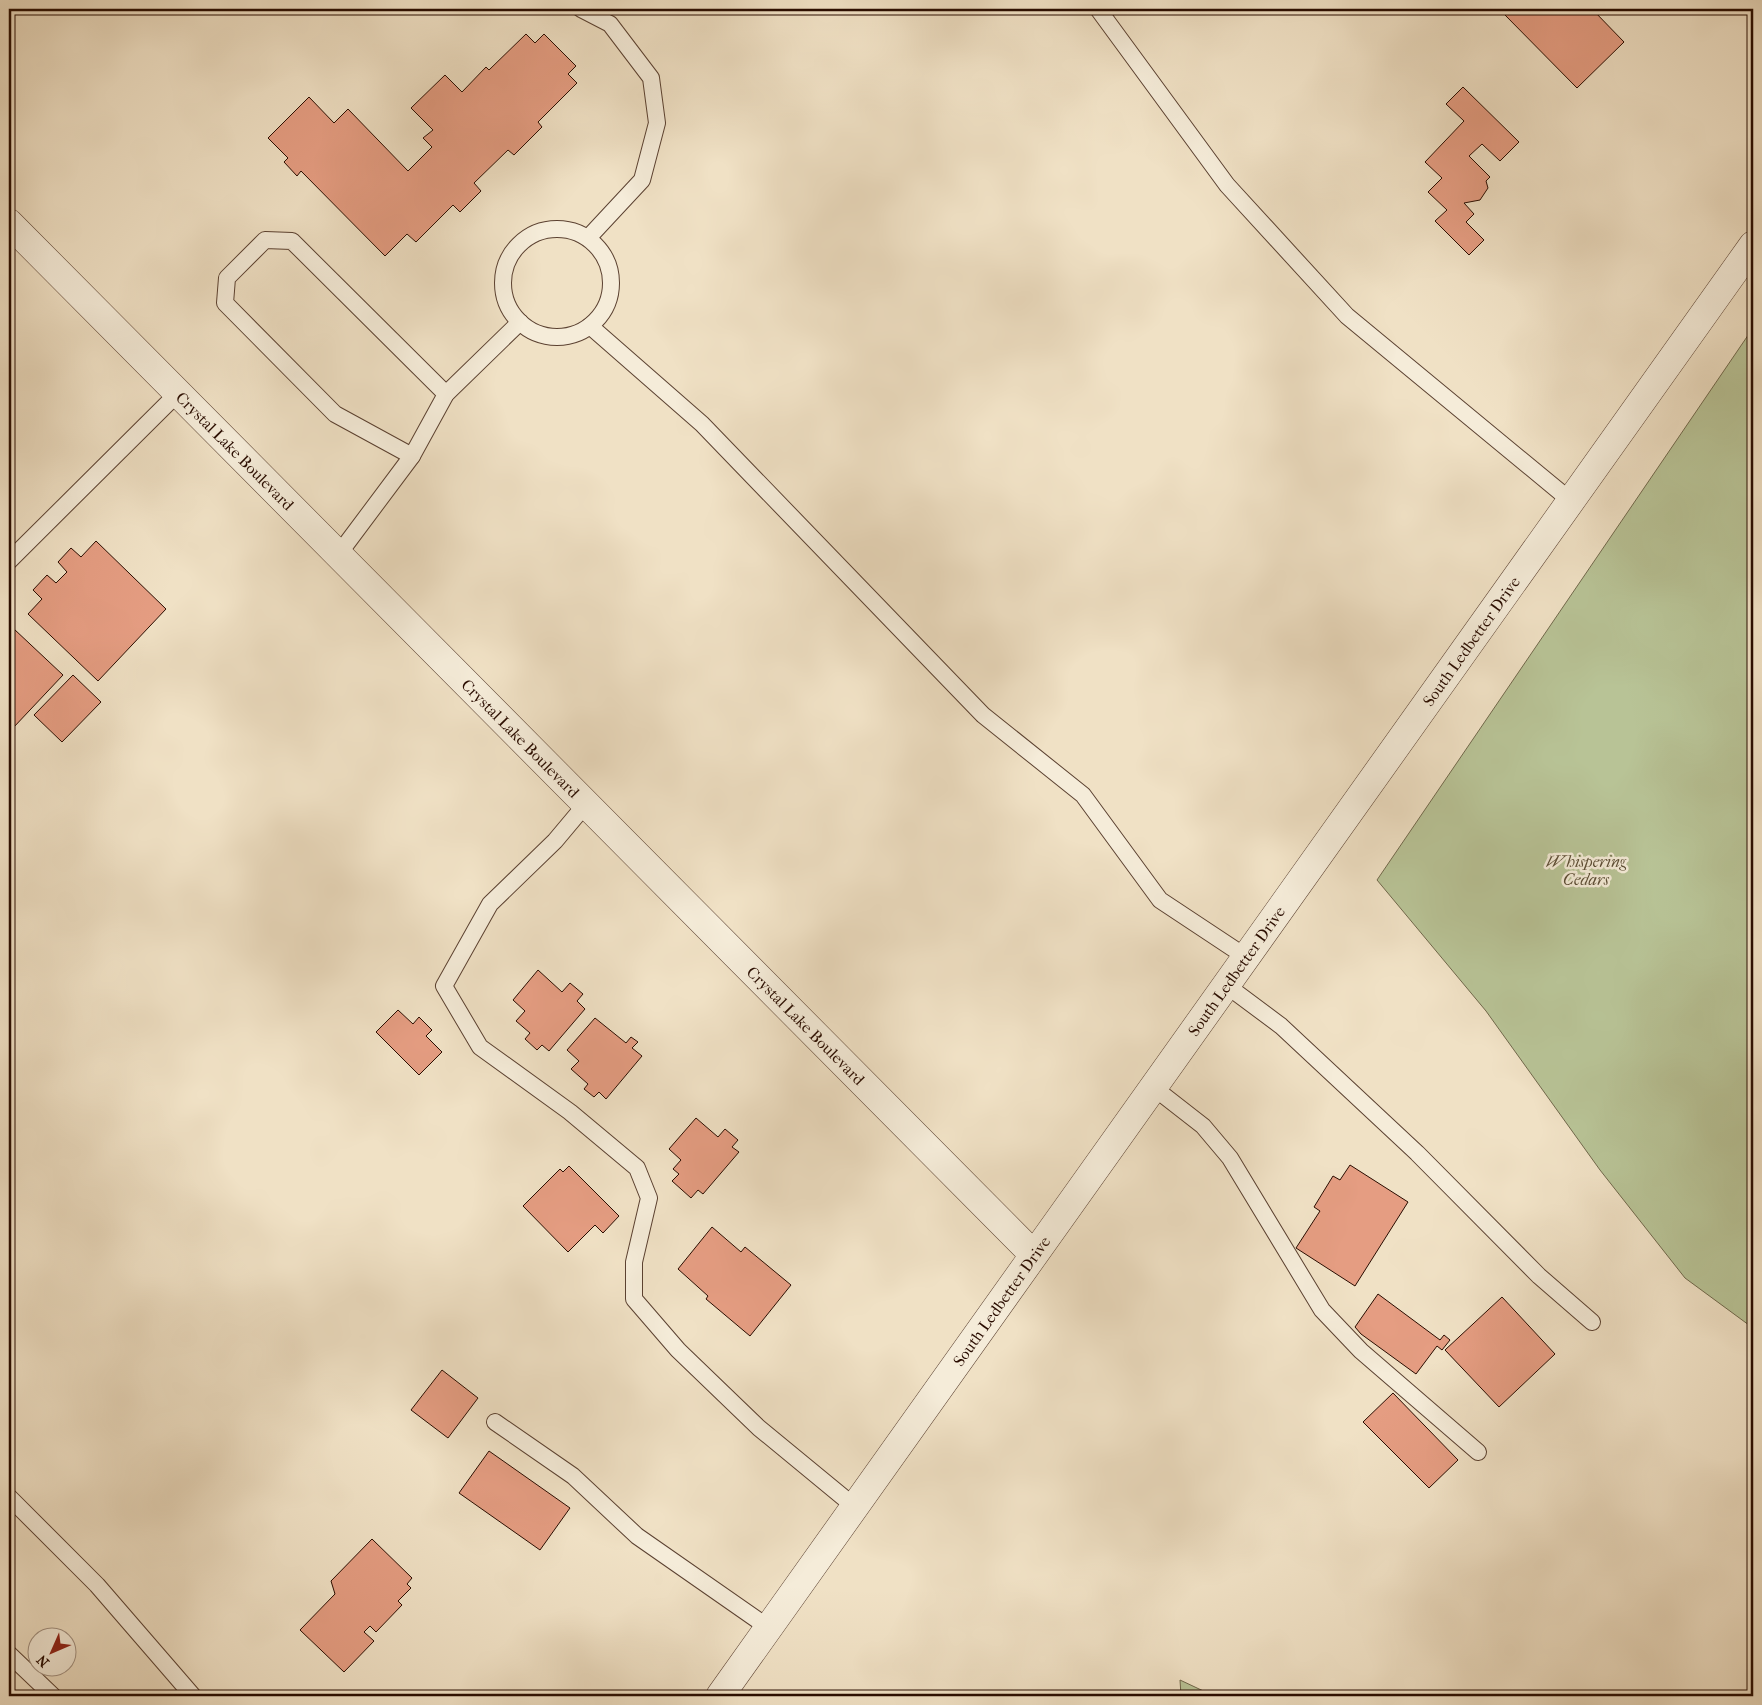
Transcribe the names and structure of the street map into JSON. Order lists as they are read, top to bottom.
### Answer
{
  "streets": {
    "street": ["Crystal Lake Boulevard", "South Ledbetter Drive"]
  },
  "crossings": [
    ["Crystal Lake Boulevard", "South Ledbetter Drive"]
  ],
  "parks": ["Whispering Cedars"],
  "north": "bottom left"
}
